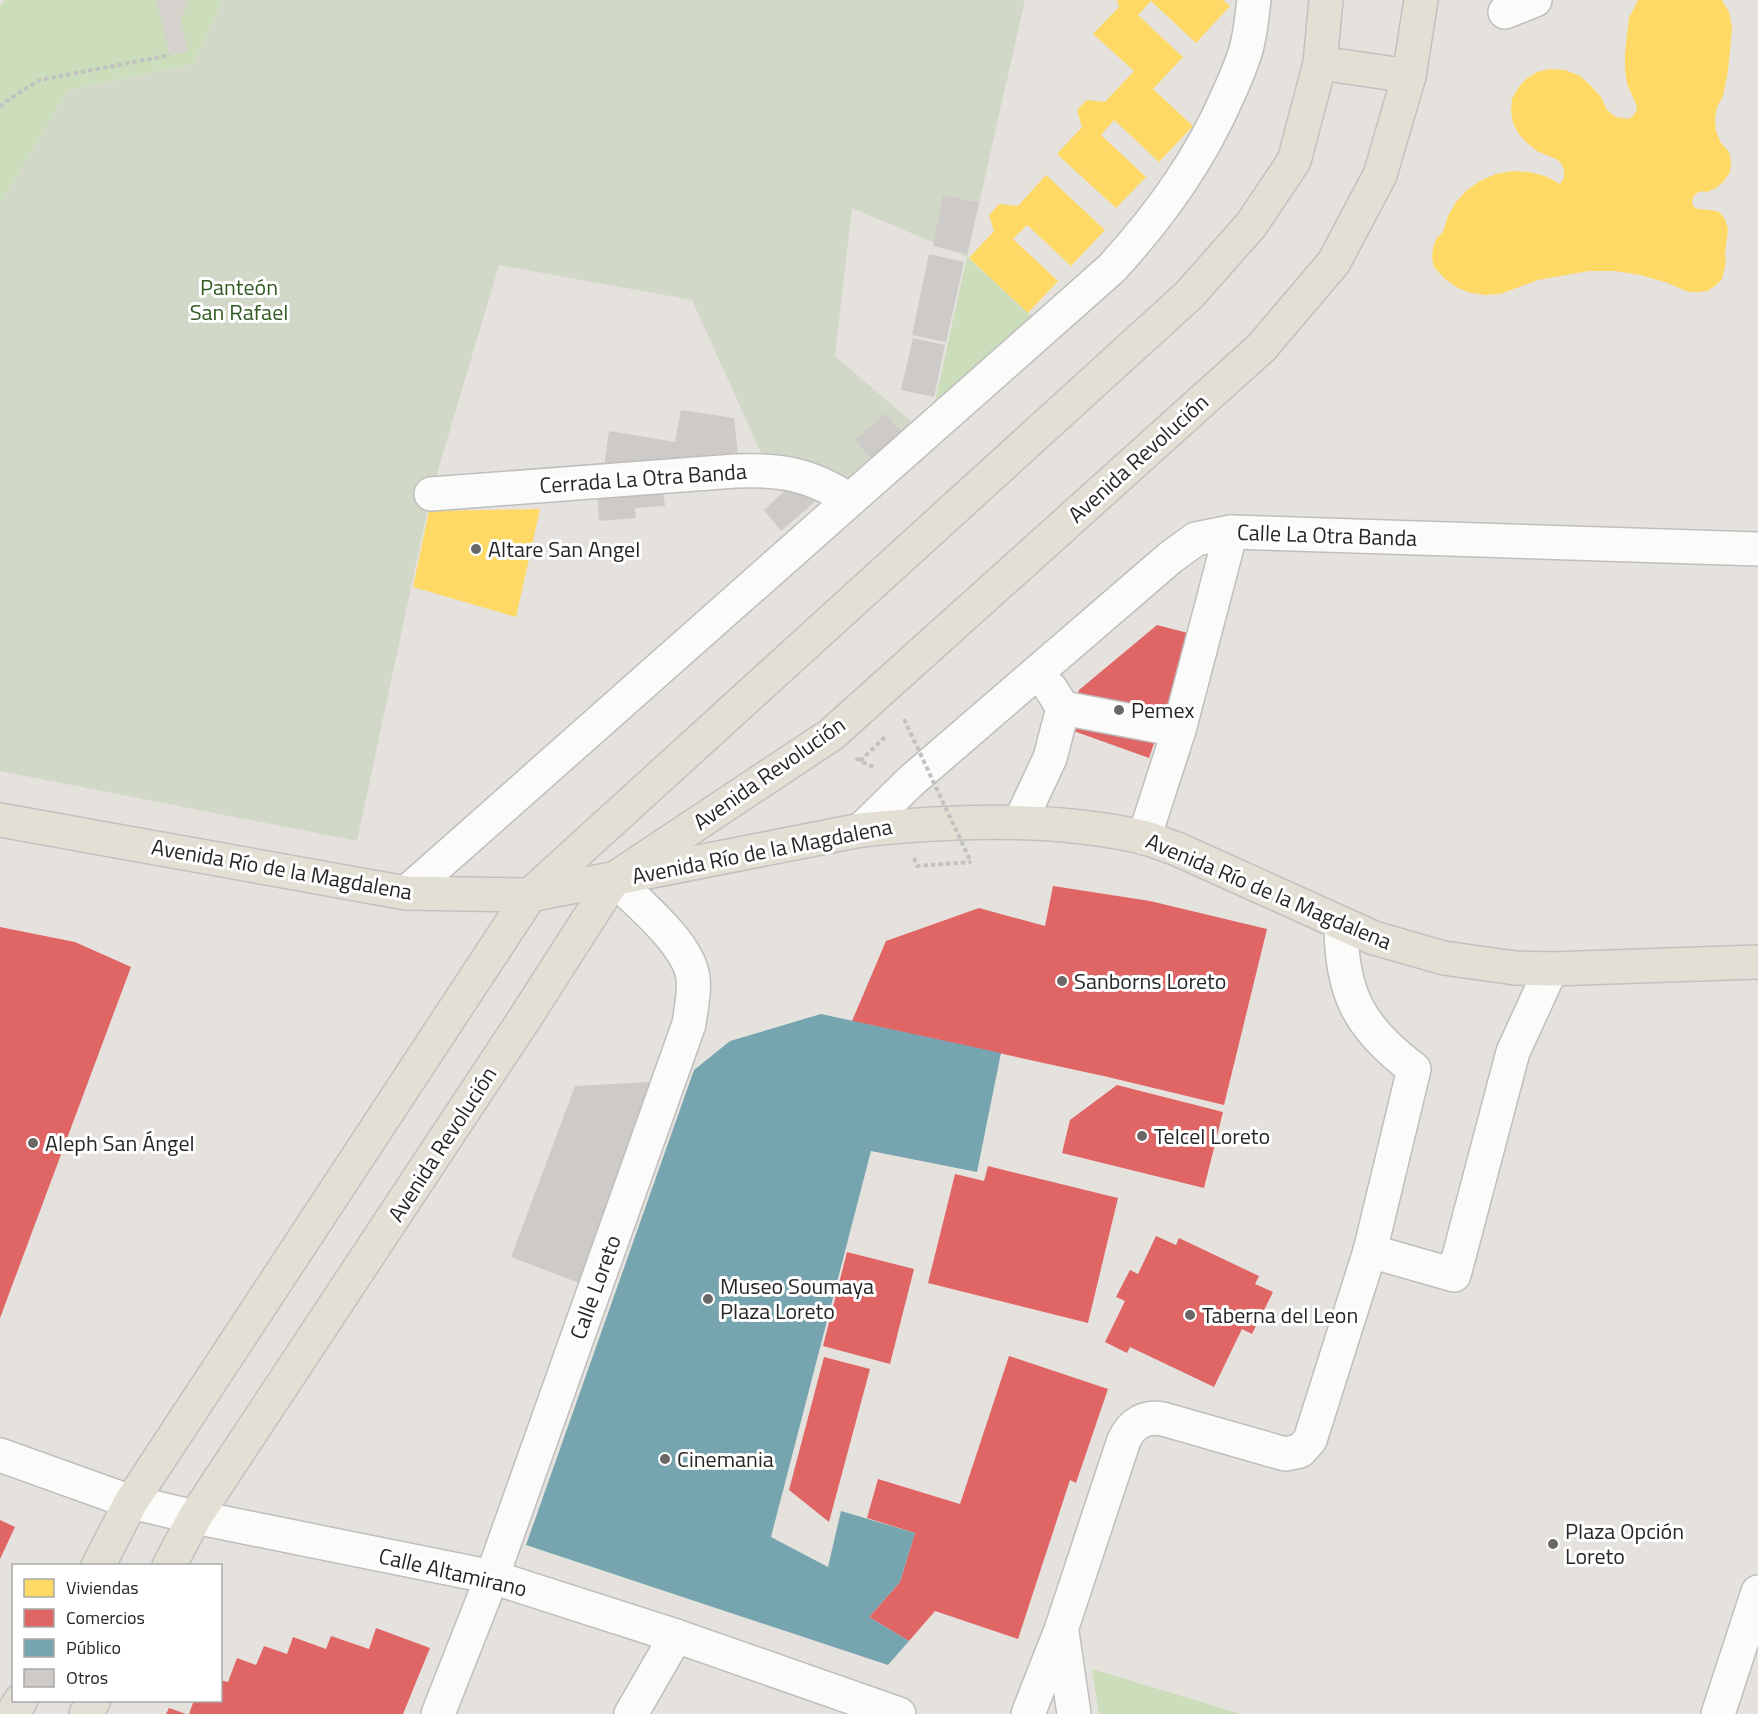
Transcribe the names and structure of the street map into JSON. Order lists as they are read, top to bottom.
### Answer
{
  "streets": {
    "main road": ["Avenida Revolución", "Avenida Río de la Magdalena"],
    "street": [
      "Cerrada La Otra Banda",
      "Calle La Otra Banda",
      "Calle Loreto",
      "Calle Altamirano"
    ]
  },
  "crossings": [
    ["Avenida Revolución", "Avenida Río de la Magdalena"],
    ["Avenida Revolución", "Calle Loreto"],
    ["Avenida Revolución", "Calle Altamirano"],
    ["Calle La Otra Banda", "Avenida Río de la Magdalena"],
    ["Avenida Río de la Magdalena", "Calle Loreto"],
    ["Calle Loreto", "Calle Altamirano"]
  ],
  "parks": ["Panteón San Rafael"],
  "places": [
    "Altare San Angel",
    "Pemex",
    "Sanborns Loreto",
    "Telcel Loreto",
    "Aleph San Ángel",
    "Museo Soumaya Plaza Loreto",
    "Taberna del Leon",
    "Cinemania",
    "Plaza Opción Loreto"
  ],
  "legend": [
    "Viviendas",
    "Comercios",
    "Público",
    "Otros"
  ]
}
